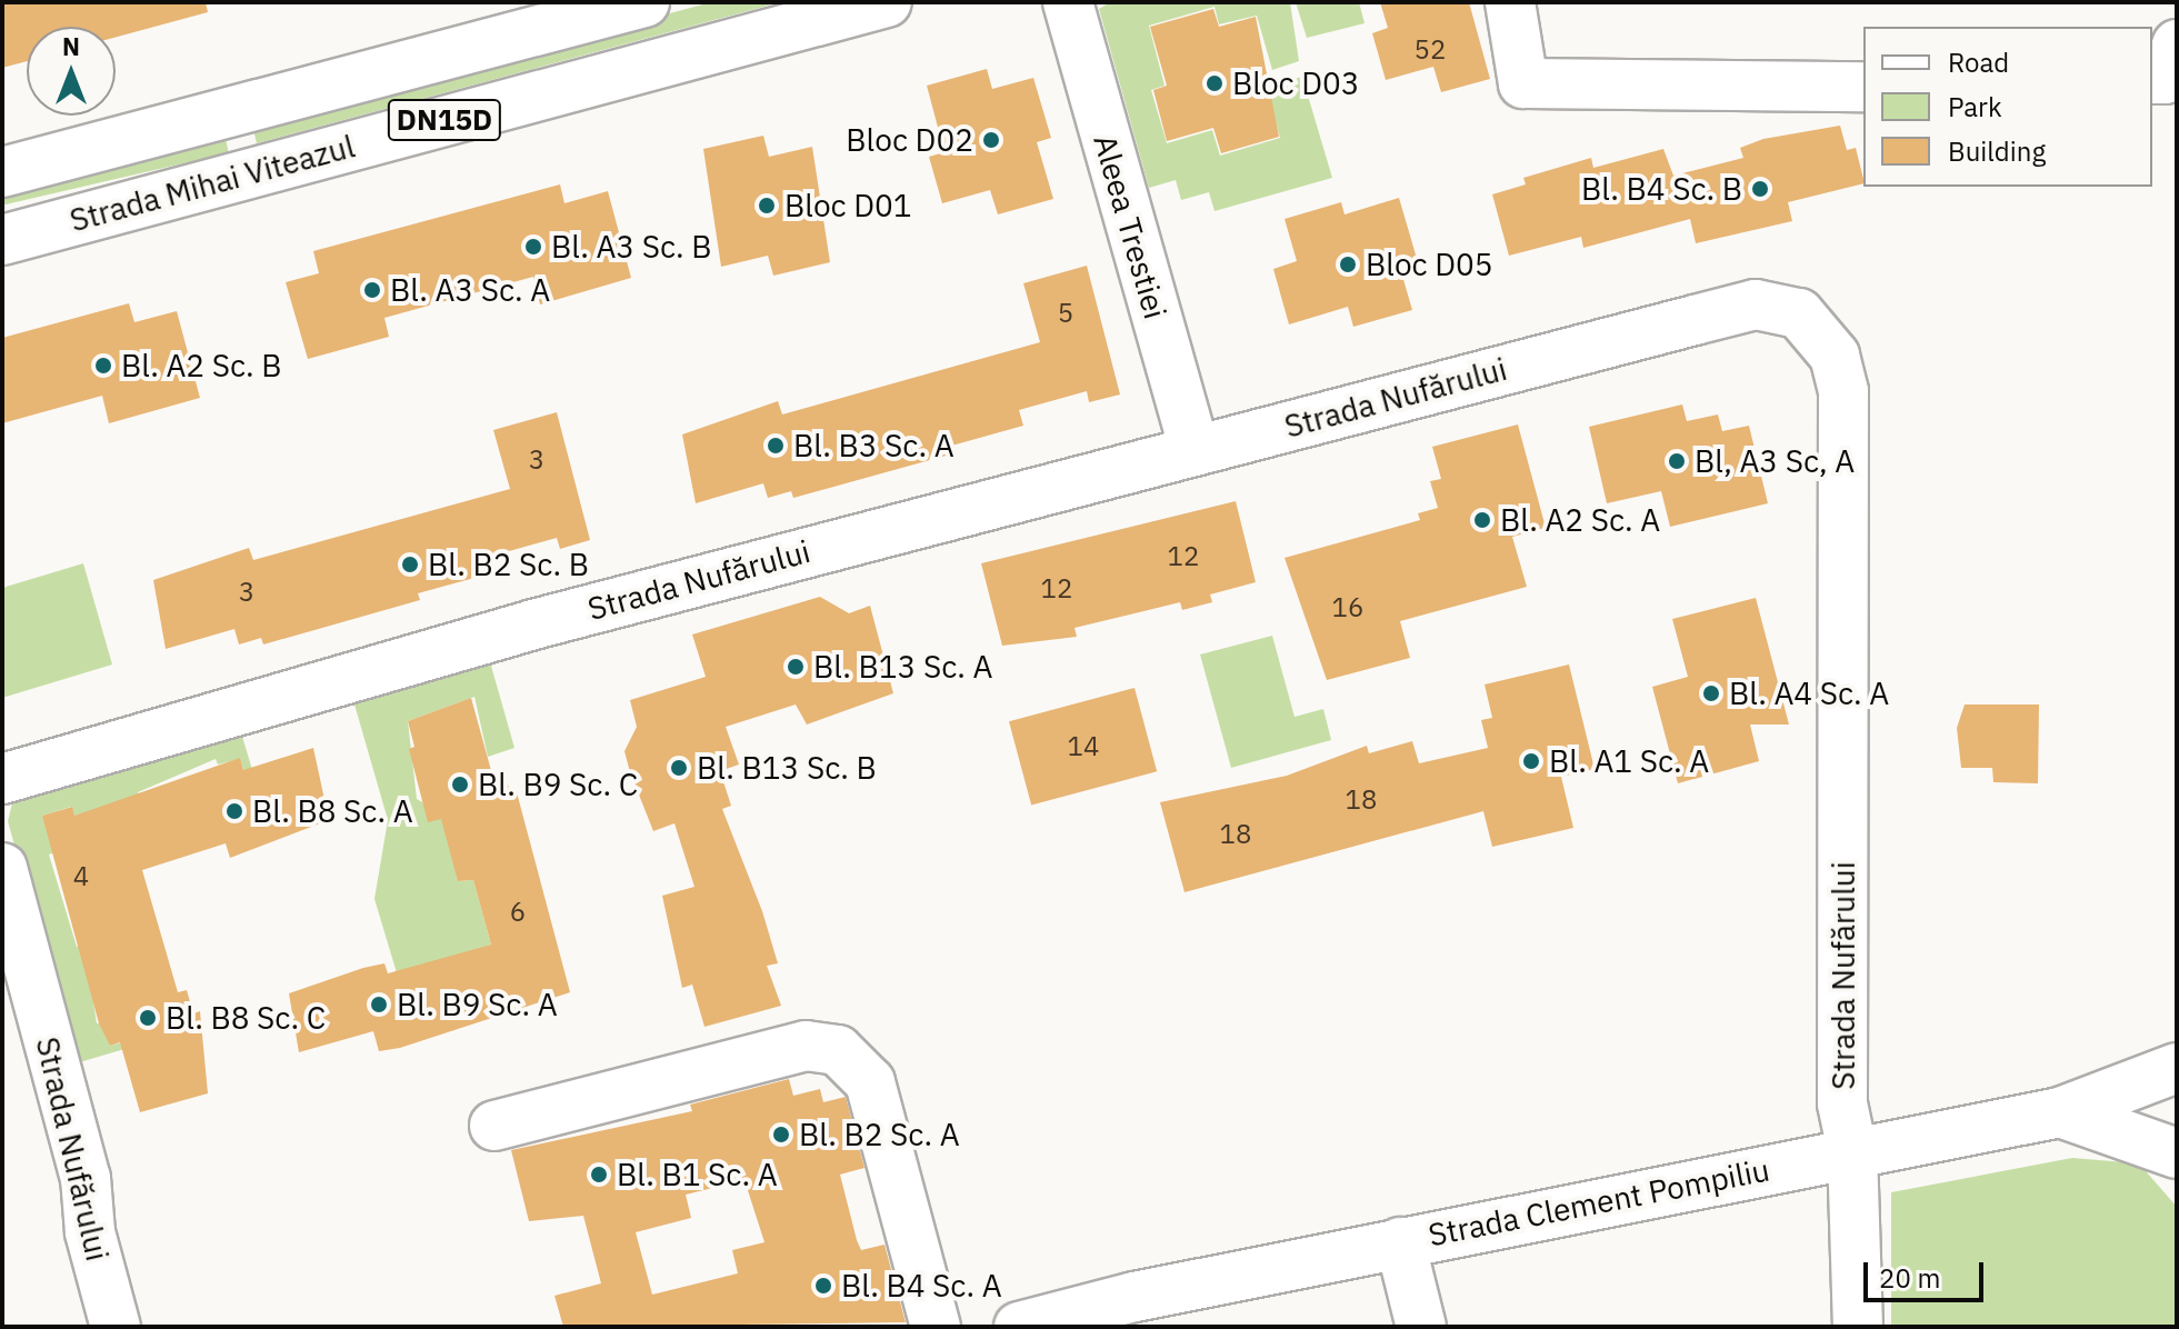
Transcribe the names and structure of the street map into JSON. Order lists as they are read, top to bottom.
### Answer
{
  "streets": {
    "street": [
      "DN15D",
      "Strada Mihai Viteazul",
      "Aleea Trestiei",
      "Strada Nufărului",
      "Strada Clement Pompiliu"
    ]
  },
  "crossings": [
    ["Aleea Trestiei", "Strada Nufărului"],
    ["Strada Nufărului", "Strada Clement Pompiliu"]
  ],
  "places": [
    "Bloc D03",
    "Bloc D02",
    "Bl. B4 Sc. B",
    "Bloc D01",
    "Bl. A3 Sc. B",
    "Bloc D05",
    "Bl. A3 Sc. A",
    "Bl. A2 Sc. B",
    "Bl. B3 Sc. A",
    "Bl, A3 Sc, A",
    "Bl. A2 Sc. A",
    "Bl. B2 Sc. B",
    "Bl. B13 Sc. A",
    "Bl. A4 Sc. A",
    "Bl. A1 Sc. A",
    "Bl. B13 Sc. B",
    "Bl. B9 Sc. C",
    "Bl. B8 Sc. A",
    "Bl. B9 Sc. A",
    "Bl. B8 Sc. C",
    "Bl. B2 Sc. A",
    "Bl. B1 Sc. A",
    "Bl. B4 Sc. A"
  ],
  "house_numbers": [
    "52",
    "5",
    "3",
    "12",
    "12",
    "3",
    "16",
    "14",
    "18",
    "18",
    "4",
    "6"
  ],
  "legend": ["Road", "Park", "Building"],
  "scale_bar": "20 m",
  "north": "top"
}
